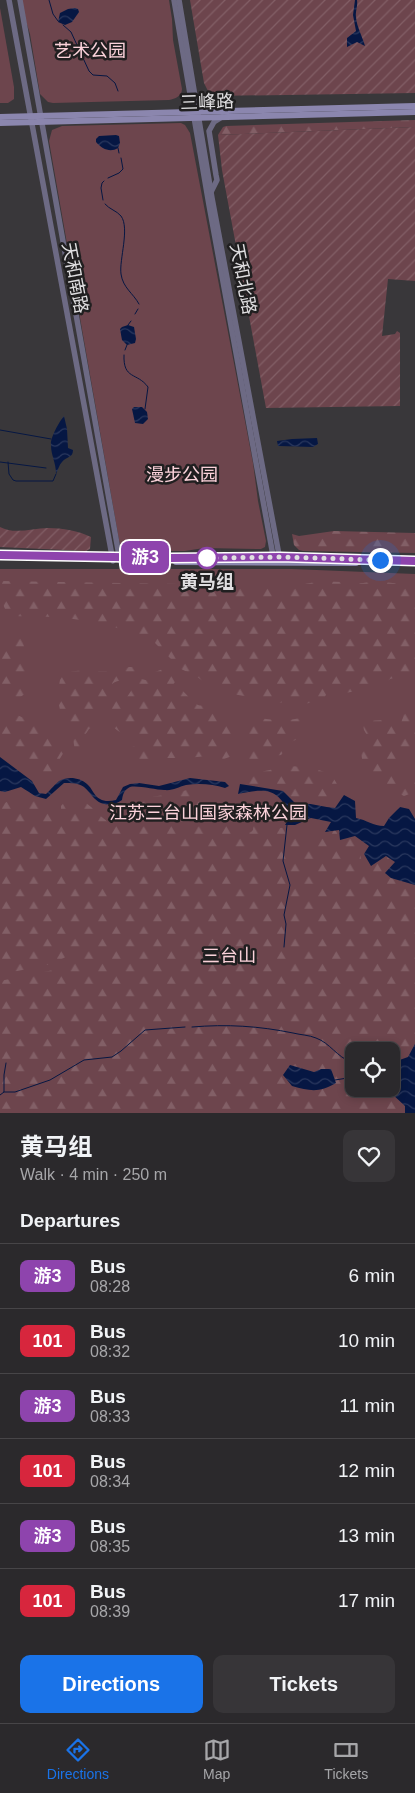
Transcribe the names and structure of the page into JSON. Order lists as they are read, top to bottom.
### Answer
{
  "streets": {
    "main road": ["三峰路"],
    "street": ["天和南路", "天和北路"]
  },
  "crossings": [
    ["三峰路", "天和南路"],
    ["三峰路", "天和北路"]
  ],
  "parks": [
    "艺术公园",
    "漫步公园",
    "江苏三台山国家森林公园",
    "三台山"
  ],
  "places": ["黄马组"],
  "lines": ["bus line 游3"],
  "page": {
    "on_map": "游3",
    "heading": [
      ["黄马组", "Walk · 4 min · 250 m"],
      "Departures"
    ],
    "list": [
      {
        "mark": "游3",
        "name": "Bus",
        "note": "08:28",
        "value": "6 min"
      },
      {
        "mark": "101",
        "name": "Bus",
        "note": "08:32",
        "value": "10 min"
      },
      {
        "mark": "游3",
        "name": "Bus",
        "note": "08:33",
        "value": "11 min"
      },
      {
        "mark": "101",
        "name": "Bus",
        "note": "08:34",
        "value": "12 min"
      },
      {
        "mark": "游3",
        "name": "Bus",
        "note": "08:35",
        "value": "13 min"
      },
      {
        "mark": "101",
        "name": "Bus",
        "note": "08:39",
        "value": "17 min"
      }
    ],
    "buttons": ["Directions", "Tickets"],
    "tabs": ["Directions", "Map", "Tickets"]
  }
}
